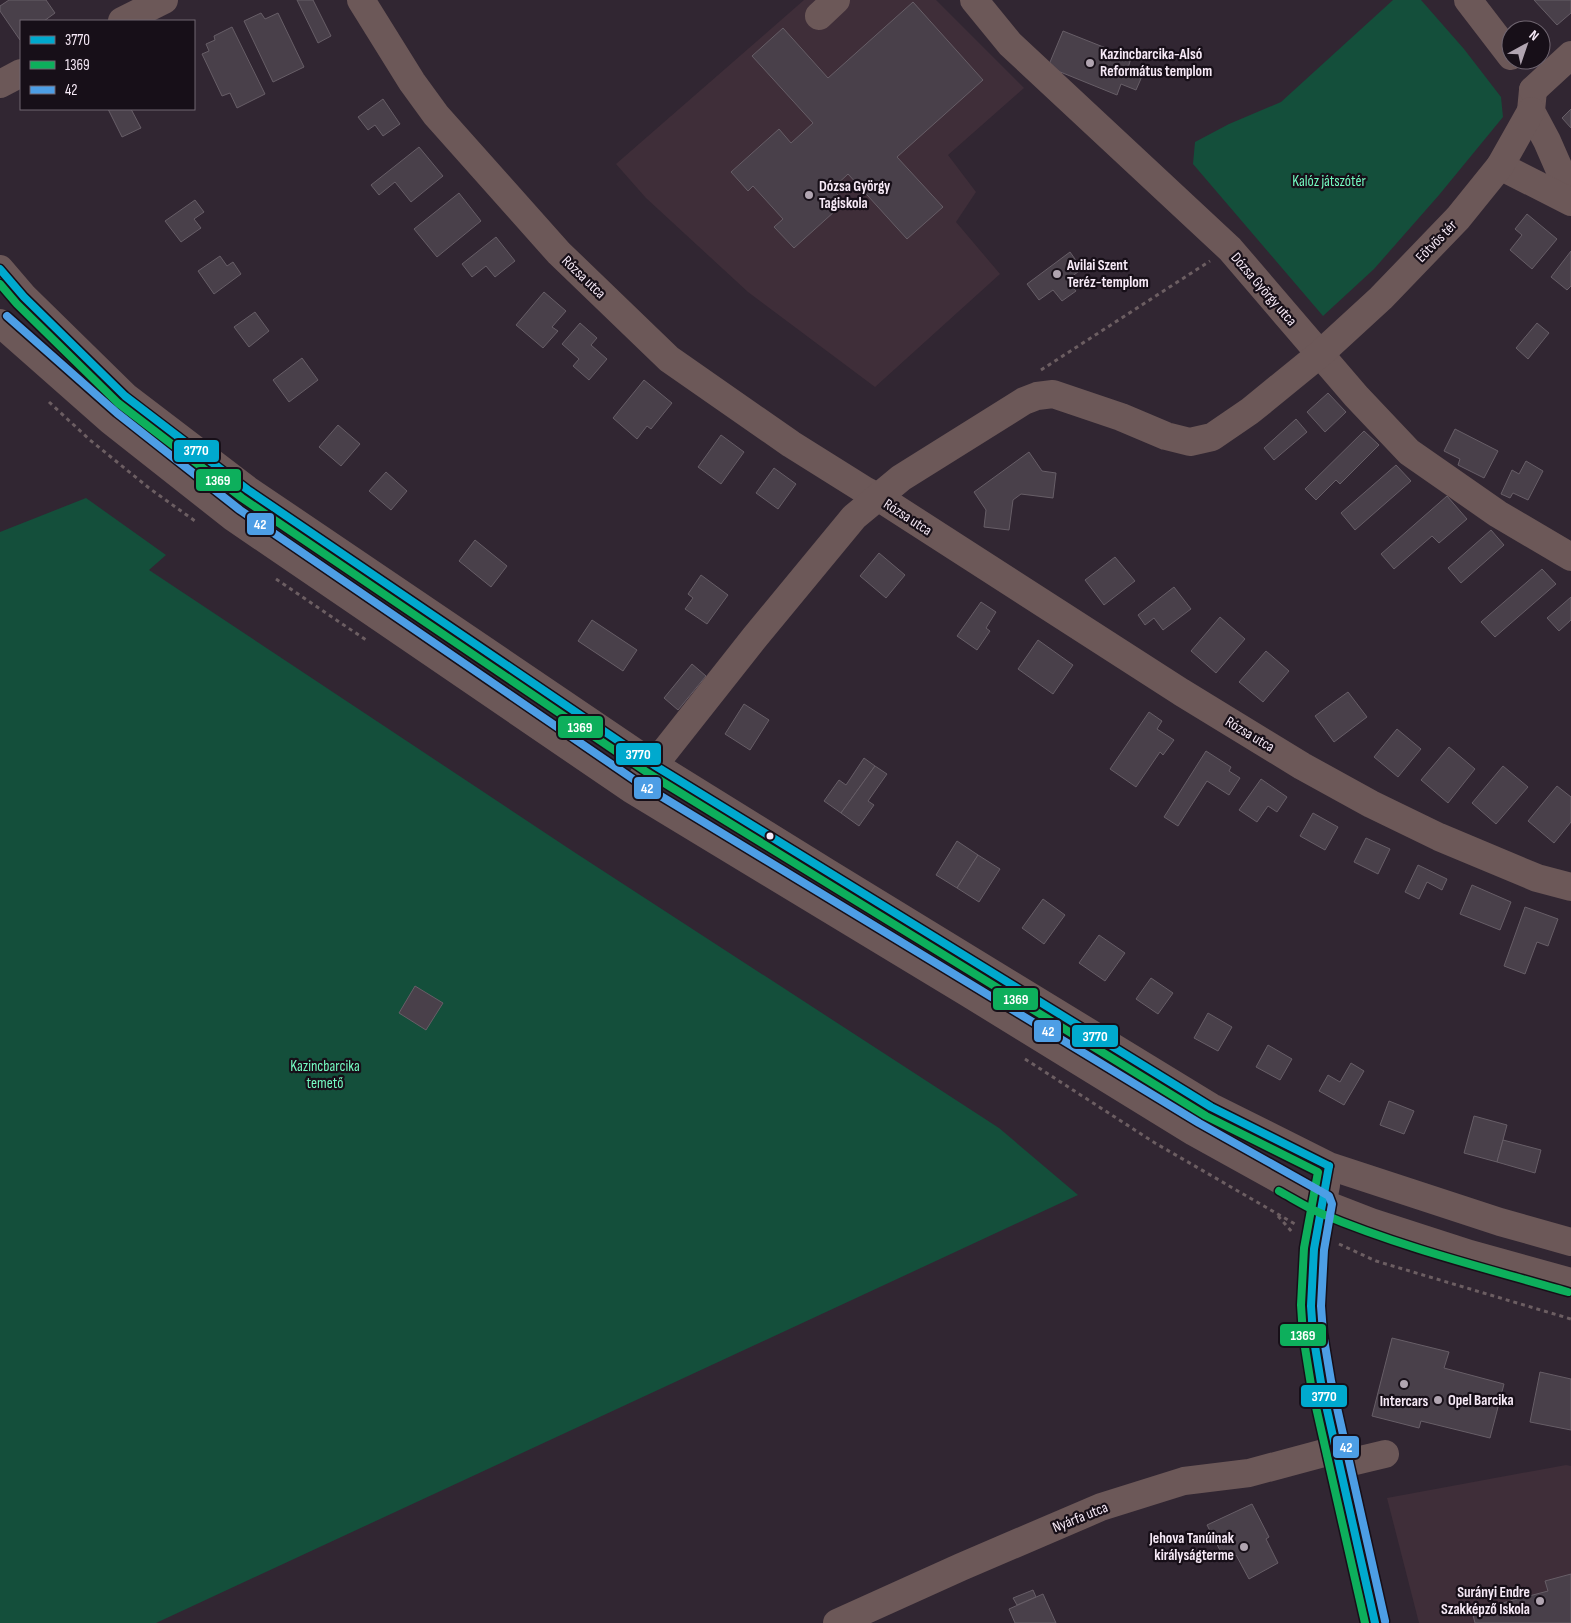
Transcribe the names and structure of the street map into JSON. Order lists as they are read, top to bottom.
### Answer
{
  "streets": {
    "street": [
      "Eötvös tér",
      "Rózsa utca",
      "Dózsa György utca",
      "Nyárfa utca"
    ]
  },
  "crossings": [
    ["Eötvös tér", "Rózsa utca"],
    ["Eötvös tér", "Dózsa György utca"]
  ],
  "parks": ["Kalóz játszótér", "Kazincbarcika temető"],
  "places": [
    "Kazincbarcika-Alsó Református templom",
    "Dózsa György Tagiskola",
    "Avilai Szent Teréz-templom",
    "Intercars",
    "Opel Barcika",
    "Jehova Tanúinak királyságterme",
    "Surányi Endre Szakképző Iskola"
  ],
  "lines": ["transit line 3770", "transit line 1369", "transit line 42"],
  "legend": ["3770", "1369", "42"],
  "north": "top right"
}
